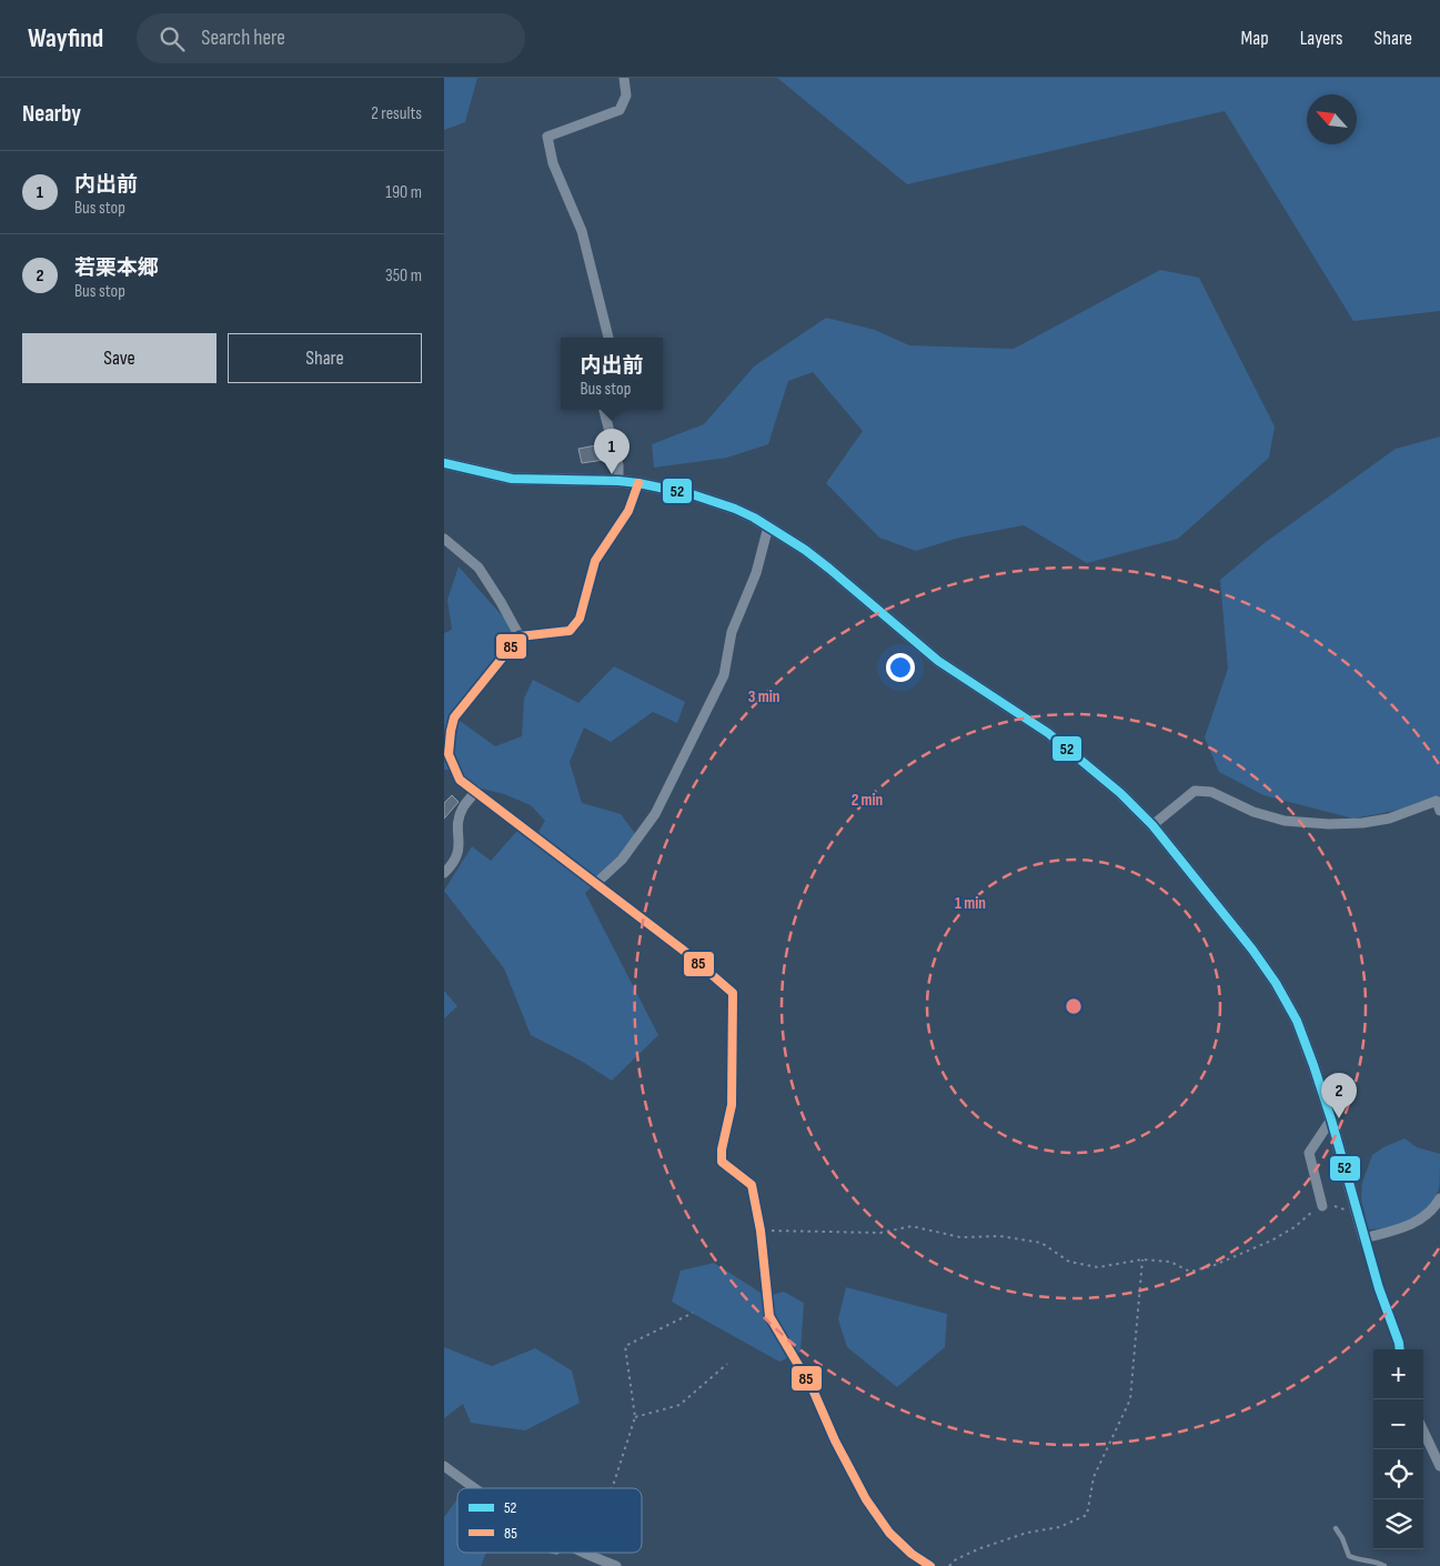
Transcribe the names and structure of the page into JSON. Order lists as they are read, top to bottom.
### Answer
{
  "lines": ["transit line 52", "transit line 85"],
  "legend": ["52", "85"],
  "north": "top left",
  "page": {
    "header": "Wayfind",
    "search": "Search here",
    "nav": ["Map", "Layers", "Share"],
    "heading": ["Nearby", "2 results"],
    "list": [
      {
        "mark": "1",
        "name": "内出前",
        "note": "Bus stop",
        "value": "190 m"
      },
      {
        "mark": "2",
        "name": "若栗本郷",
        "note": "Bus stop",
        "value": "350 m"
      }
    ],
    "buttons": ["Save", "Share"],
    "popup": ["内出前", "Bus stop"],
    "pins": ["1", "2"],
    "map_buttons": ["+", "−"]
  },
  "rings": ["3 min", "2 min", "1 min"]
}
